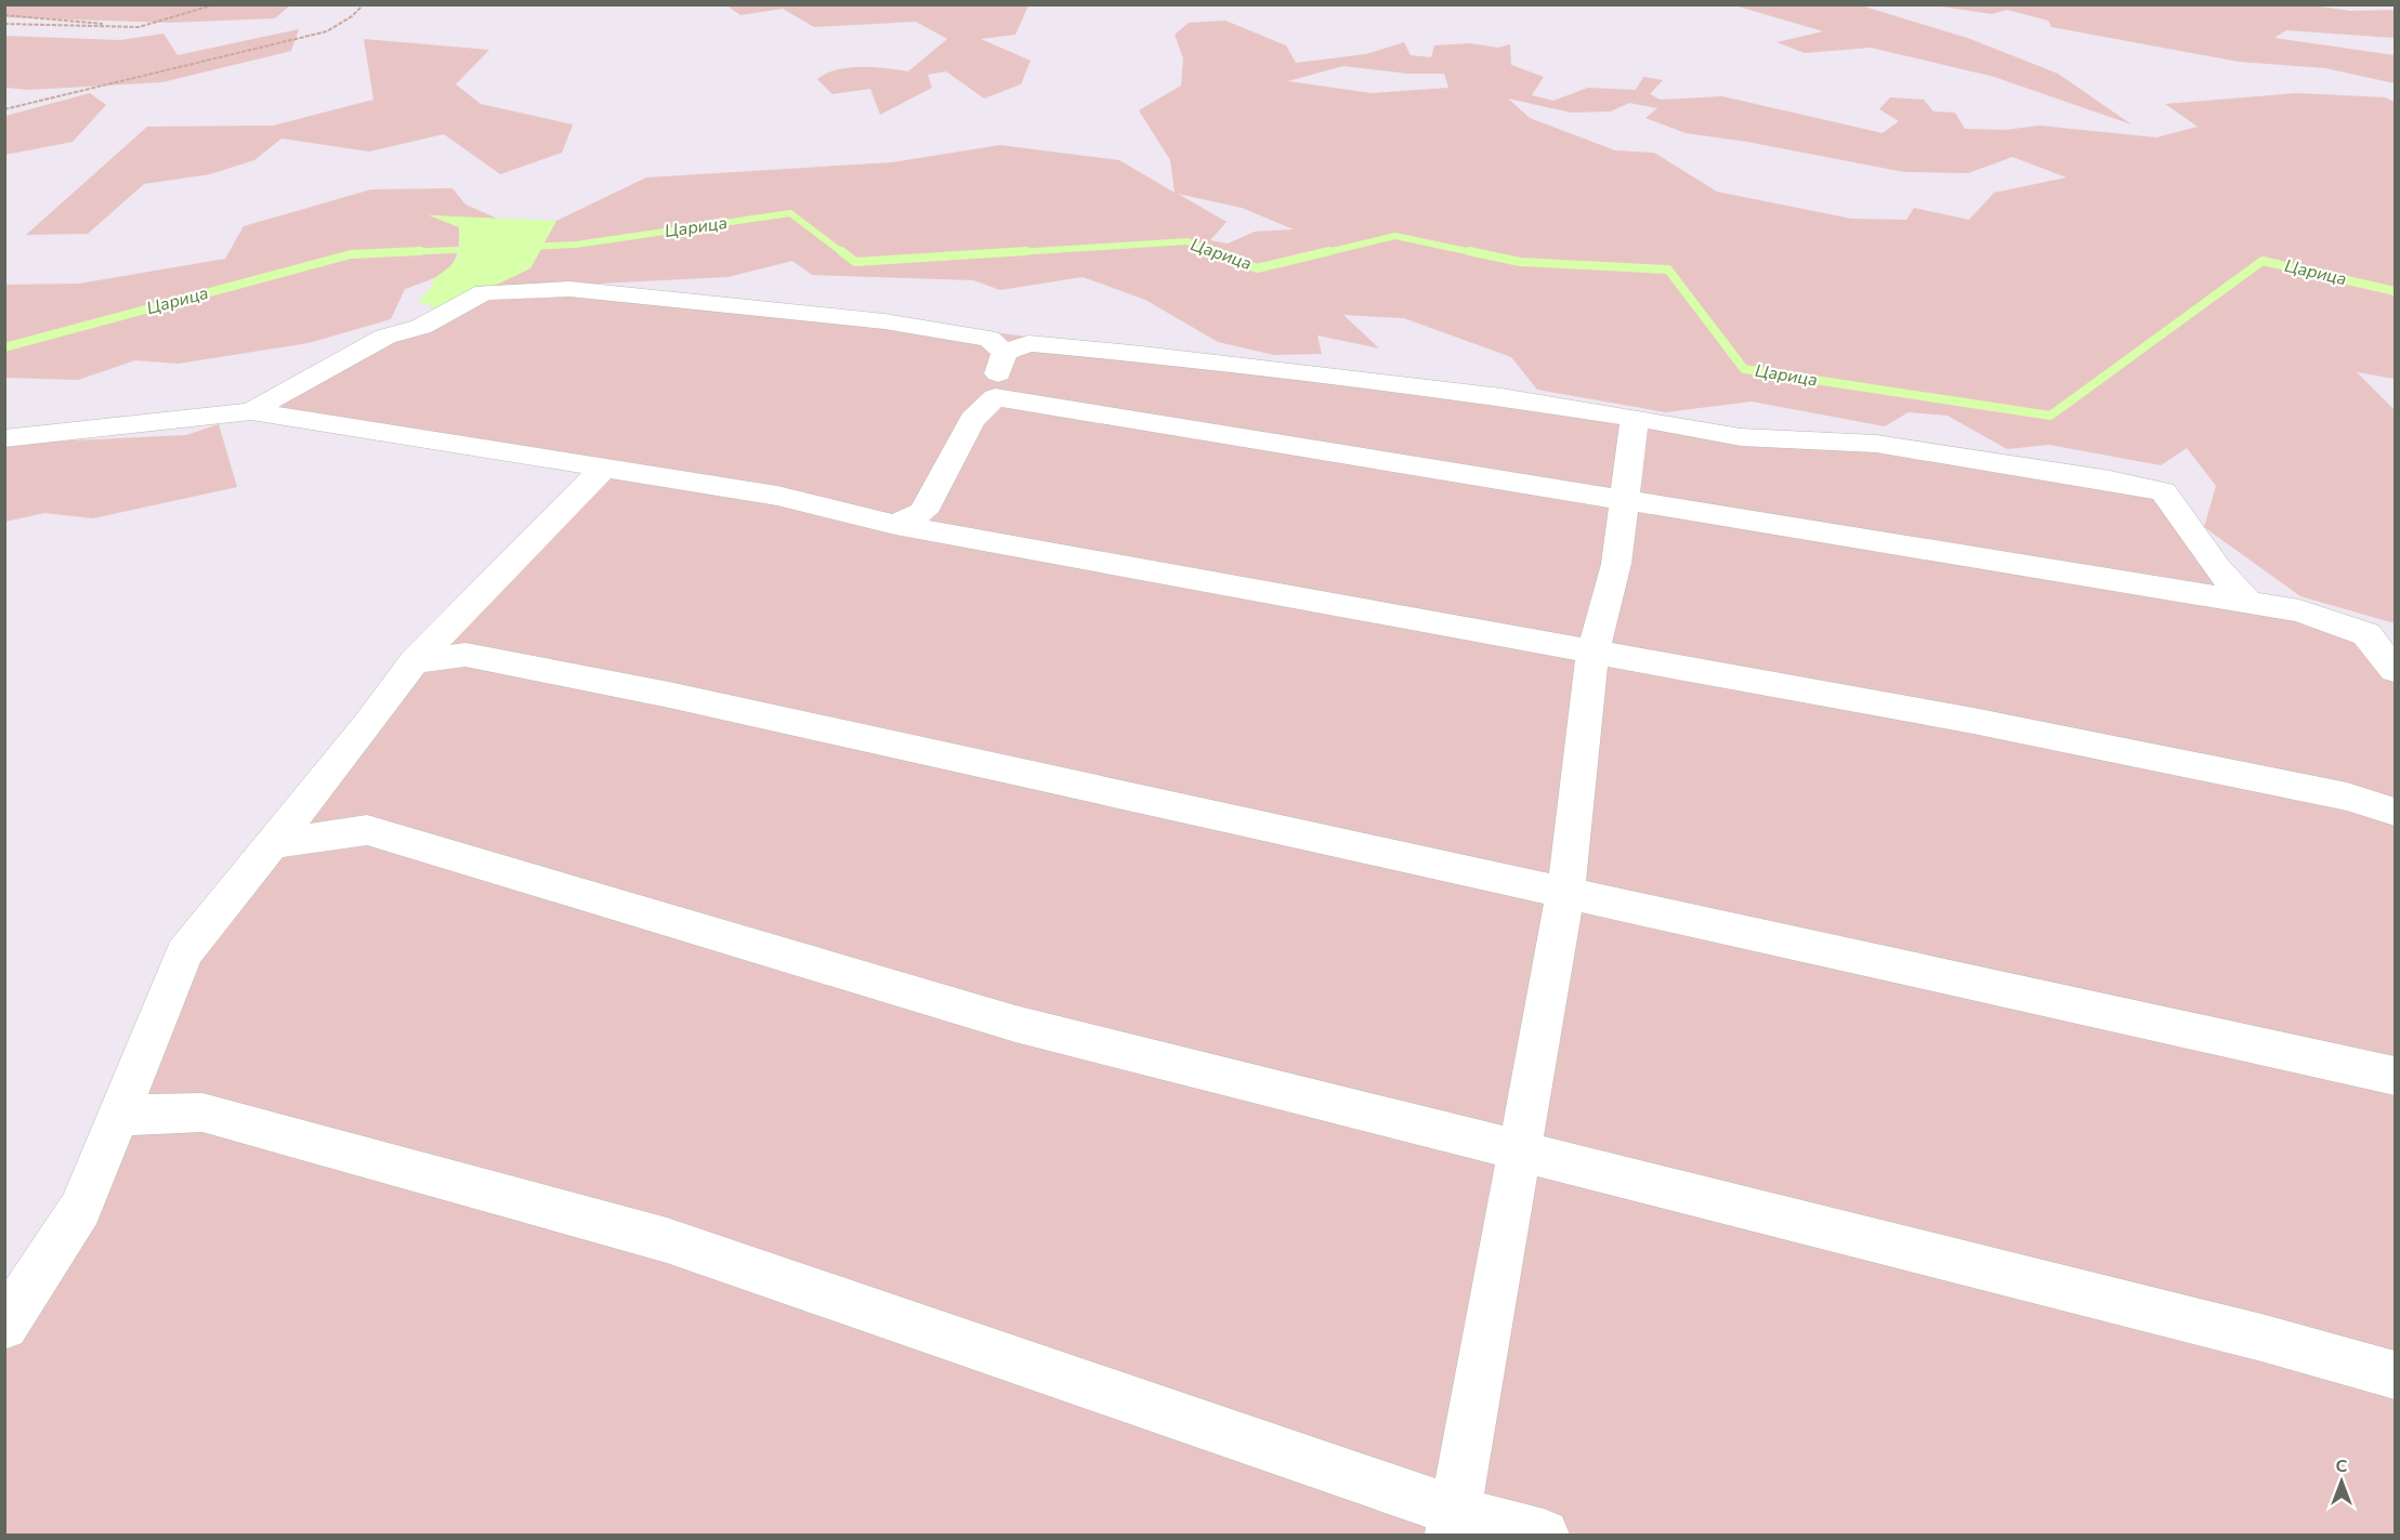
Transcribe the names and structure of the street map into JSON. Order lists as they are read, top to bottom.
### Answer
{
  "water": ["Царица"],
  "north": "top"
}
